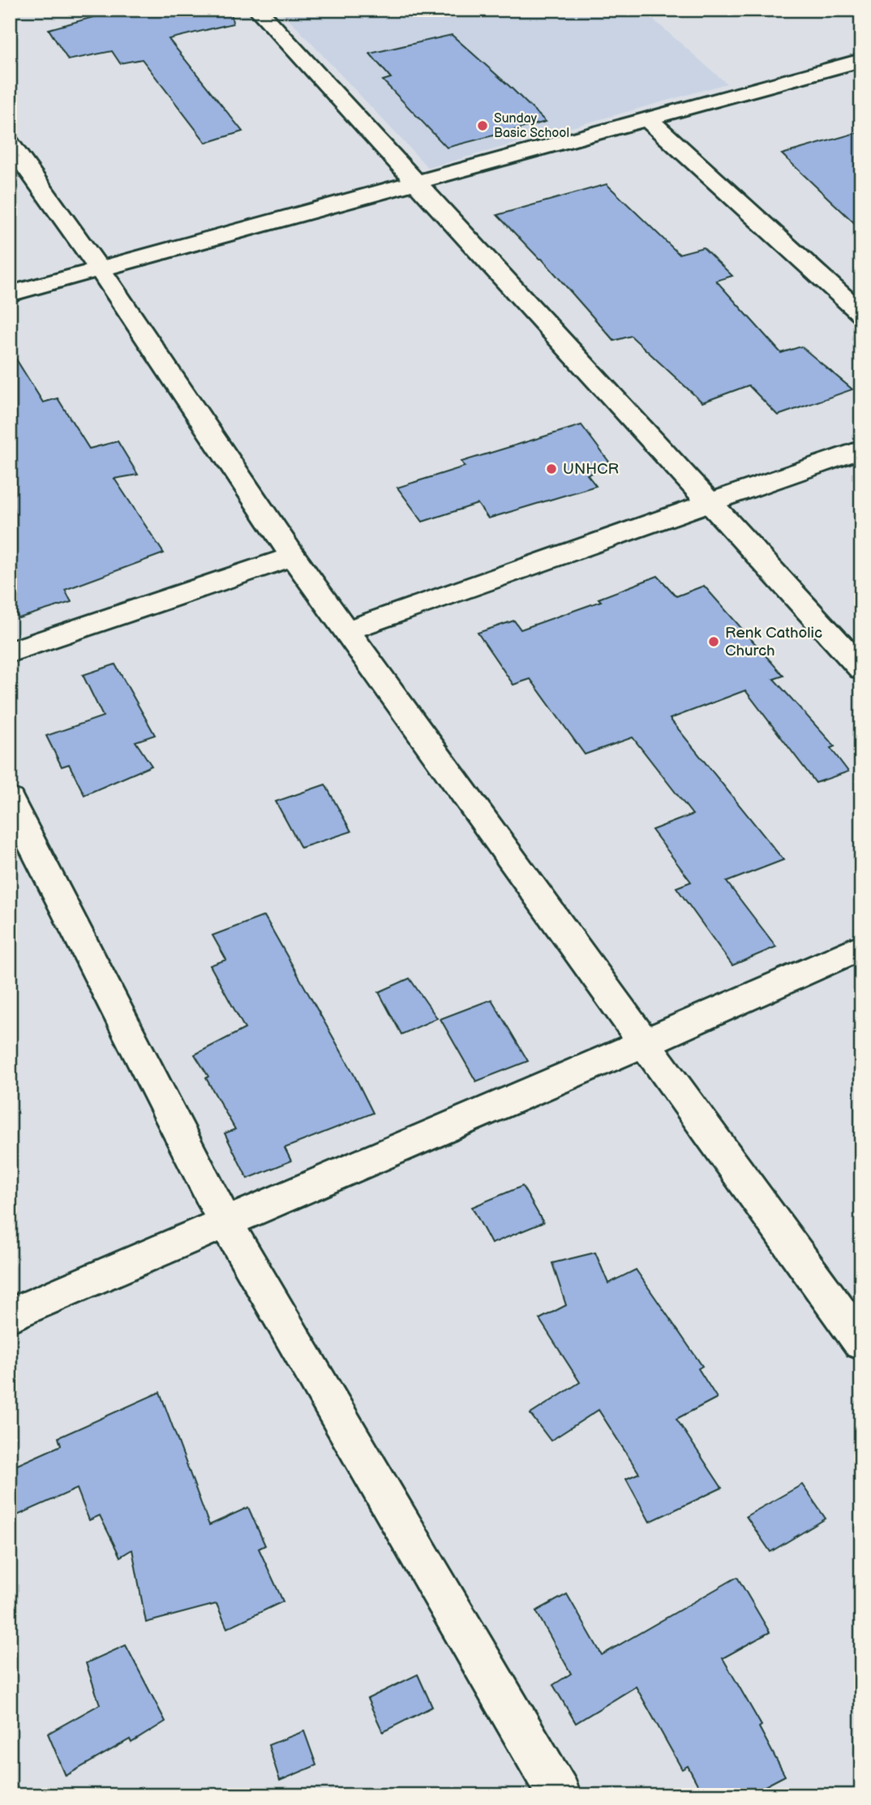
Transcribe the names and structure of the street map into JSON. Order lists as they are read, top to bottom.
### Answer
{
  "places": ["Sunday Basic School", "UNHCR", "Renk Catholic Church"]
}
